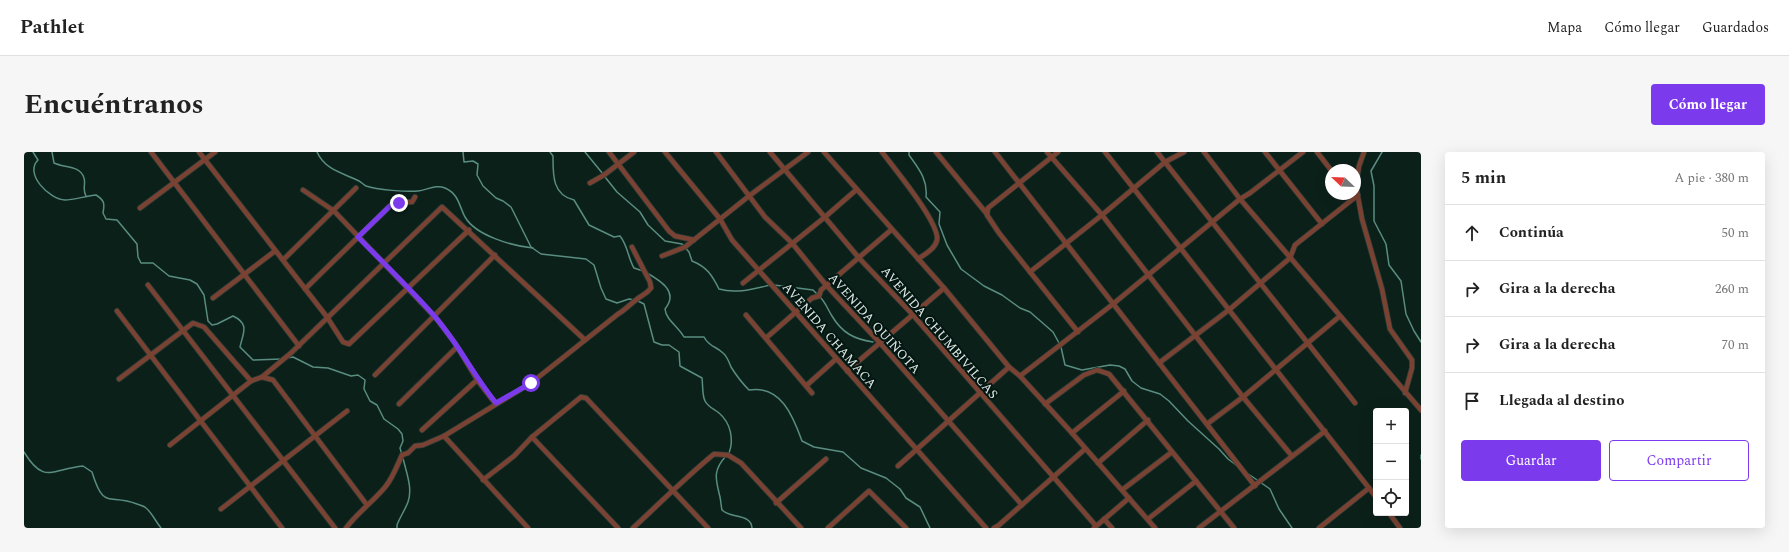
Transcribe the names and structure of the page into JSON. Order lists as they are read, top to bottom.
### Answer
{
  "streets": {
    "street": ["AVENIDA QUIÑOTA", "AVENIDA CHUMBIVILCAS", "AVENIDA CHAMACA"]
  },
  "north": "top left",
  "page": {
    "header": "Pathlet",
    "nav": ["Mapa", "Cómo llegar", "Guardados"],
    "title": "Encuéntranos",
    "buttons": [
      "Cómo llegar",
      ["Guardar", "Compartir"]
    ],
    "heading": ["5 min", "A pie · 380 m"],
    "list": [
      ["Continúa", "50 m"],
      ["Gira a la derecha", "260 m"],
      ["Gira a la derecha", "70 m"],
      "Llegada al destino"
    ],
    "map_buttons": ["+", "−"]
  }
}
